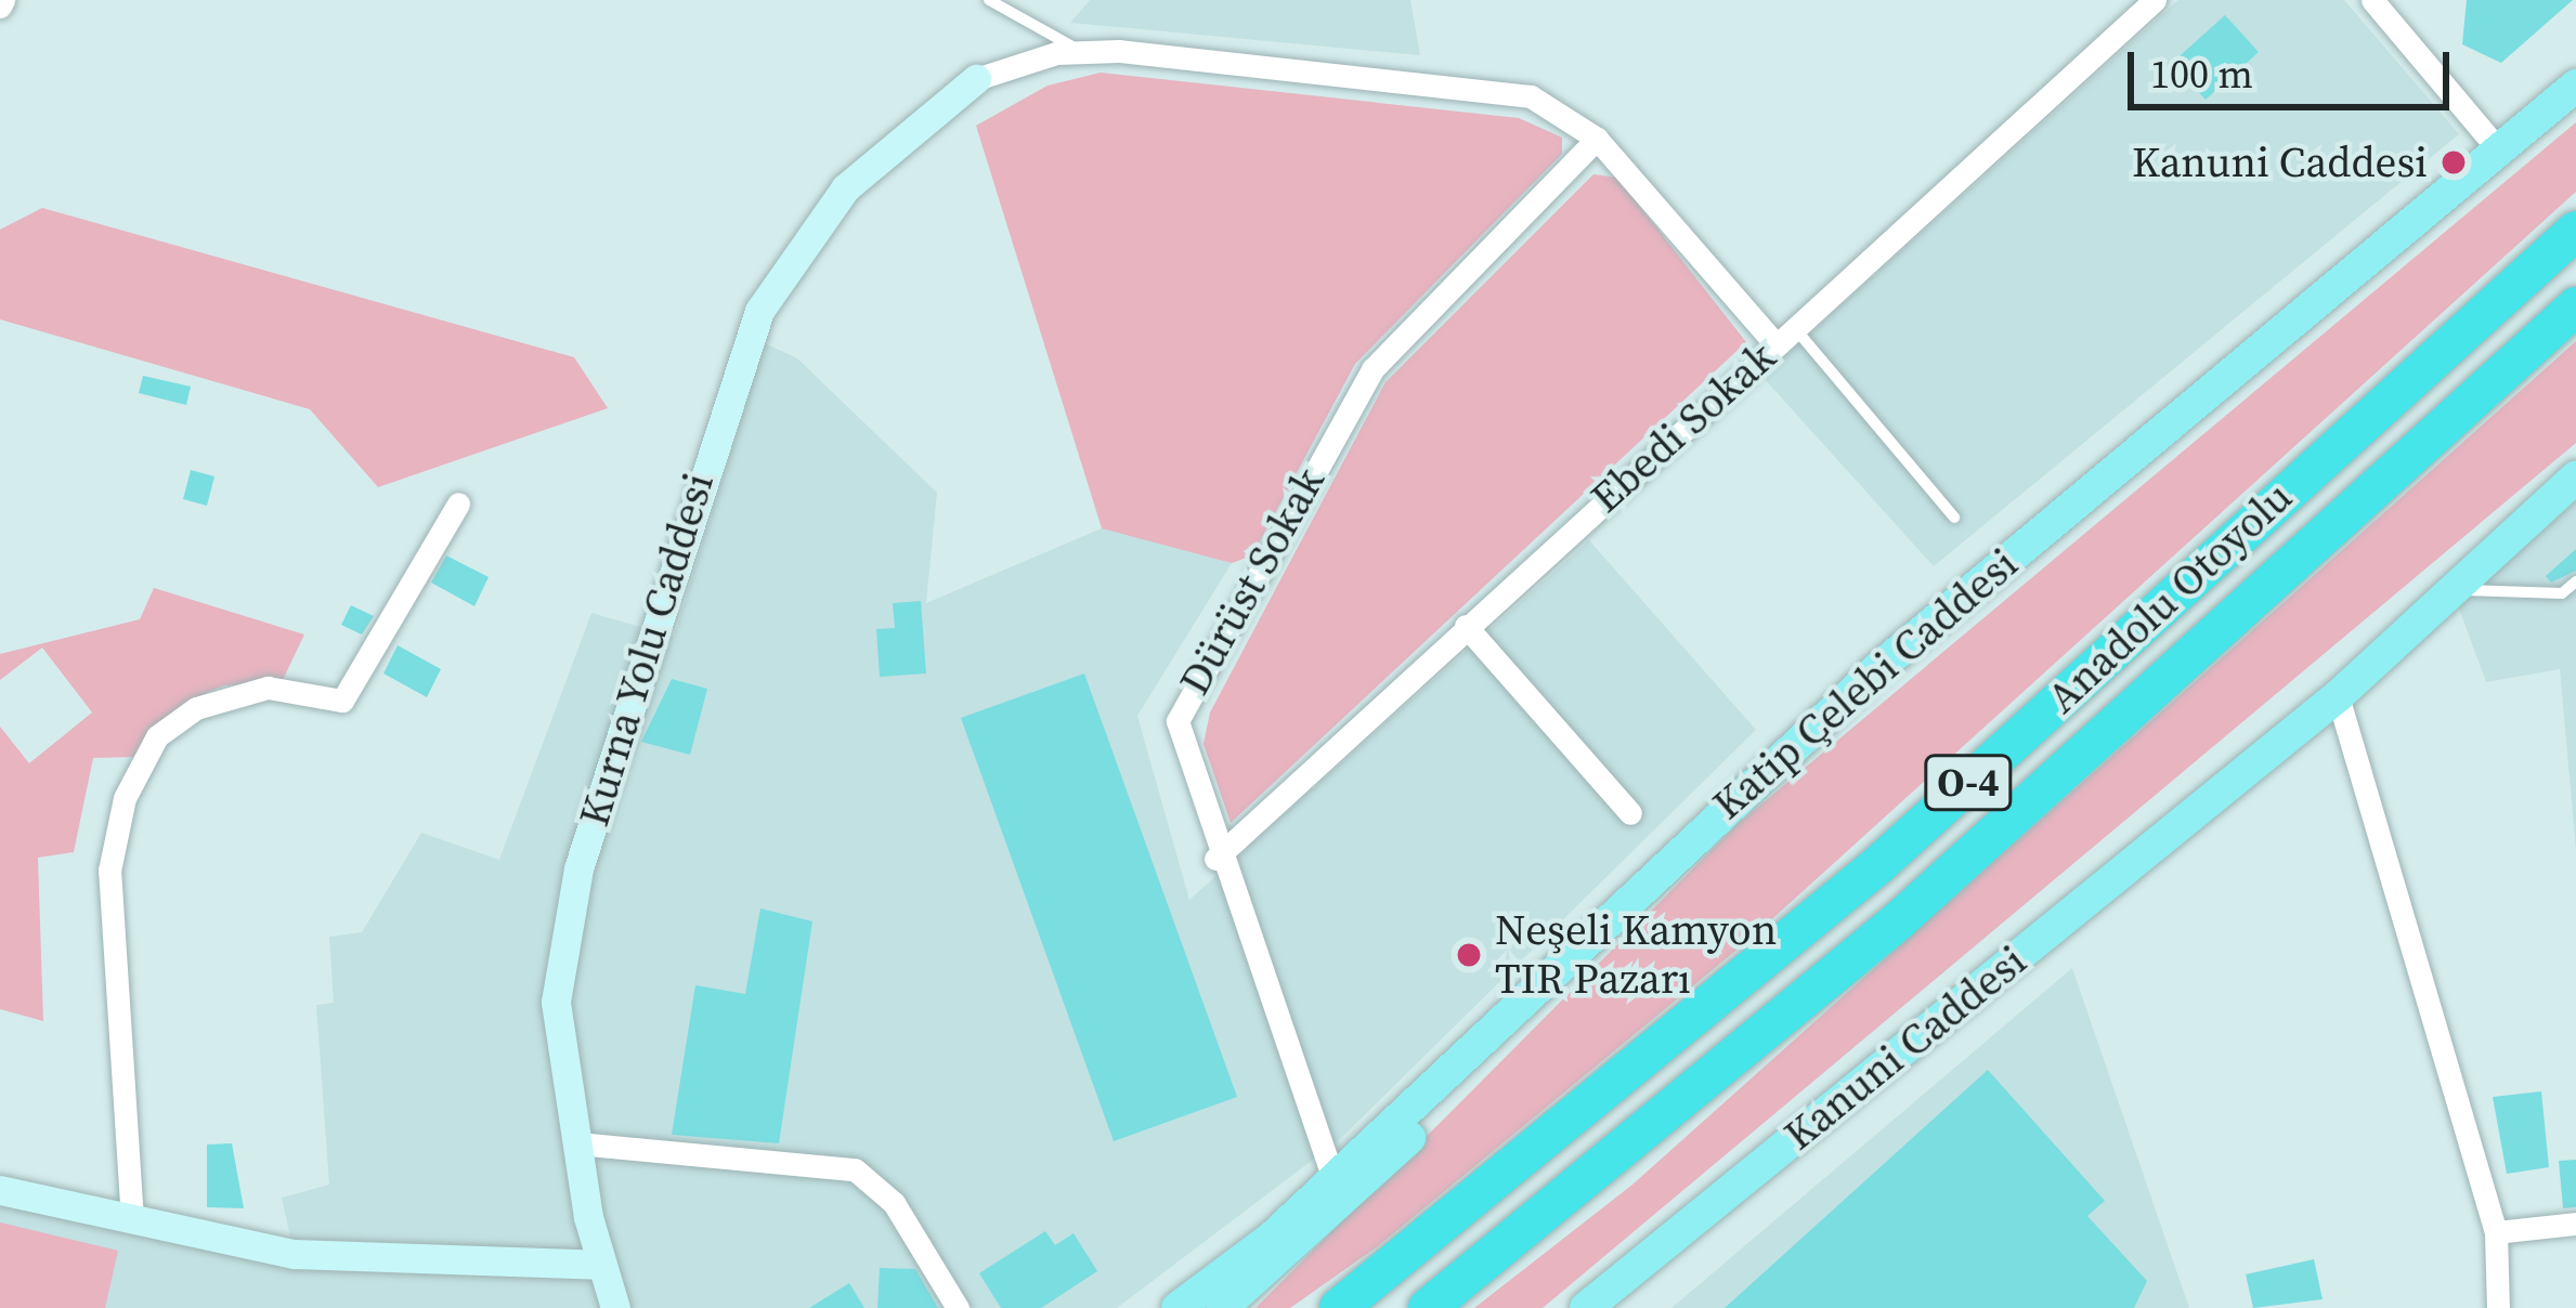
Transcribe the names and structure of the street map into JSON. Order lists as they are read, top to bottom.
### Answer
{
  "streets": {
    "highway": ["Anadolu Otoyolu", "O-4"],
    "main road": ["Katip Çelebi Caddesi", "Kanuni Caddesi"],
    "street": ["Ebedi Sokak", "Dürüst Sokak", "Kurna Yolu Caddesi"]
  },
  "crossings": [
    ["Ebedi Sokak", "Dürüst Sokak"],
    ["Dürüst Sokak", "Katip Çelebi Caddesi"]
  ],
  "places": ["Kanuni Caddesi", "Neşeli Kamyon TIR Pazarı"],
  "scale_bar": "100 m"
}
